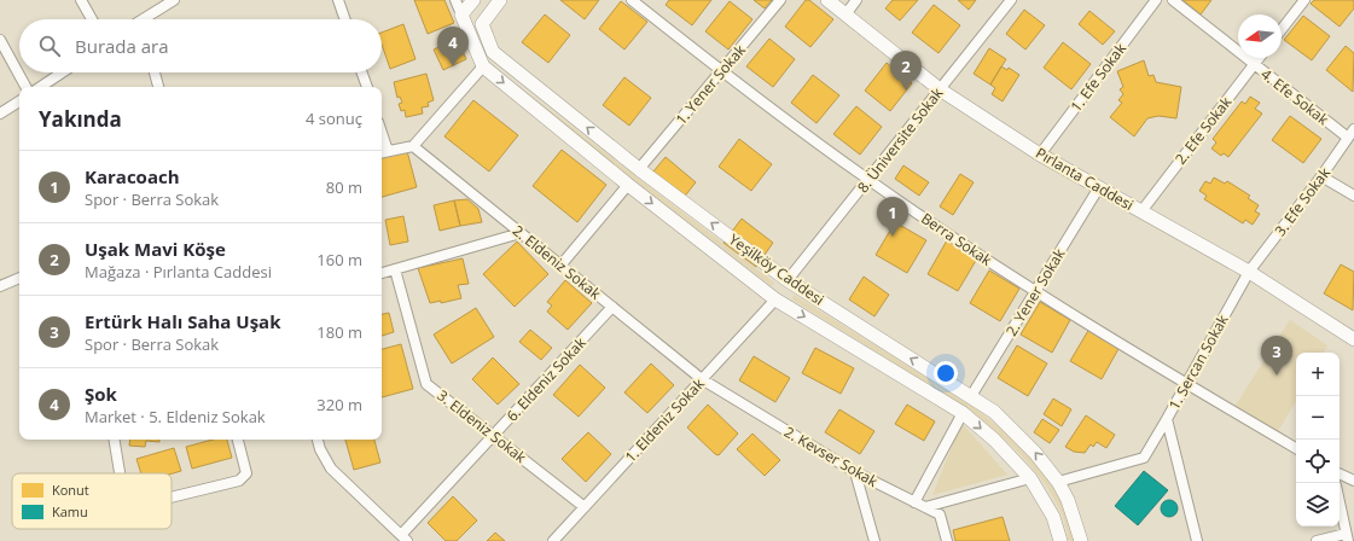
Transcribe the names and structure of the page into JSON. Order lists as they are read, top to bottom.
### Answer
{
  "streets": {
    "street": [
      "1. Efe Sokak",
      "1. Yener Sokak",
      "4. Efe Sokak",
      "2. Efe Sokak",
      "8. Üniversite Sokak",
      "Pırlanta Caddesi",
      "3. Efe Sokak",
      "Berra Sokak",
      "2. Eldeniz Sokak",
      "Yeşilköy Caddesi",
      "2. Yener Sokak",
      "1. Sercan Sokak",
      "6. Eldeniz Sokak",
      "1. Eldeniz Sokak",
      "3. Eldeniz Sokak",
      "2. Kevser Sokak"
    ]
  },
  "crossings": [
    ["1. Efe Sokak", "Pırlanta Caddesi"],
    ["1. Yener Sokak", "Berra Sokak"],
    ["1. Yener Sokak", "Yeşilköy Caddesi"],
    ["4. Efe Sokak", "2. Efe Sokak"],
    ["4. Efe Sokak", "3. Efe Sokak"],
    ["2. Efe Sokak", "Pırlanta Caddesi"],
    ["8. Üniversite Sokak", "Pırlanta Caddesi"],
    ["8. Üniversite Sokak", "Berra Sokak"],
    ["8. Üniversite Sokak", "Yeşilköy Caddesi"],
    ["Pırlanta Caddesi", "3. Efe Sokak"],
    ["Pırlanta Caddesi", "2. Yener Sokak"],
    ["Pırlanta Caddesi", "1. Sercan Sokak"],
    ["3. Efe Sokak", "1. Sercan Sokak"],
    ["Berra Sokak", "2. Yener Sokak"],
    ["Berra Sokak", "1. Sercan Sokak"],
    ["2. Eldeniz Sokak", "6. Eldeniz Sokak"],
    ["2. Eldeniz Sokak", "1. Eldeniz Sokak"],
    ["2. Eldeniz Sokak", "2. Kevser Sokak"],
    ["Yeşilköy Caddesi", "2. Yener Sokak"],
    ["Yeşilköy Caddesi", "1. Eldeniz Sokak"],
    ["6. Eldeniz Sokak", "3. Eldeniz Sokak"],
    ["1. Eldeniz Sokak", "3. Eldeniz Sokak"],
    ["1. Eldeniz Sokak", "2. Kevser Sokak"]
  ],
  "legend": ["Konut", "Kamu"],
  "north": "left",
  "page": {
    "search": "Burada ara",
    "pins": [
      "4",
      "2",
      "1",
      "3"
    ],
    "heading": ["Yakında", "4 sonuç"],
    "list": [
      {
        "mark": "1",
        "name": "Karacoach",
        "note": "Spor · Berra Sokak",
        "value": "80 m"
      },
      {
        "mark": "2",
        "name": "Uşak Mavi Köşe",
        "note": "Mağaza · Pırlanta Caddesi",
        "value": "160 m"
      },
      {
        "mark": "3",
        "name": "Ertürk Halı Saha Uşak",
        "note": "Spor · Berra Sokak",
        "value": "180 m"
      },
      {
        "mark": "4",
        "name": "Şok",
        "note": "Market · 5. Eldeniz Sokak",
        "value": "320 m"
      }
    ],
    "map_buttons": ["+", "−"]
  }
}
